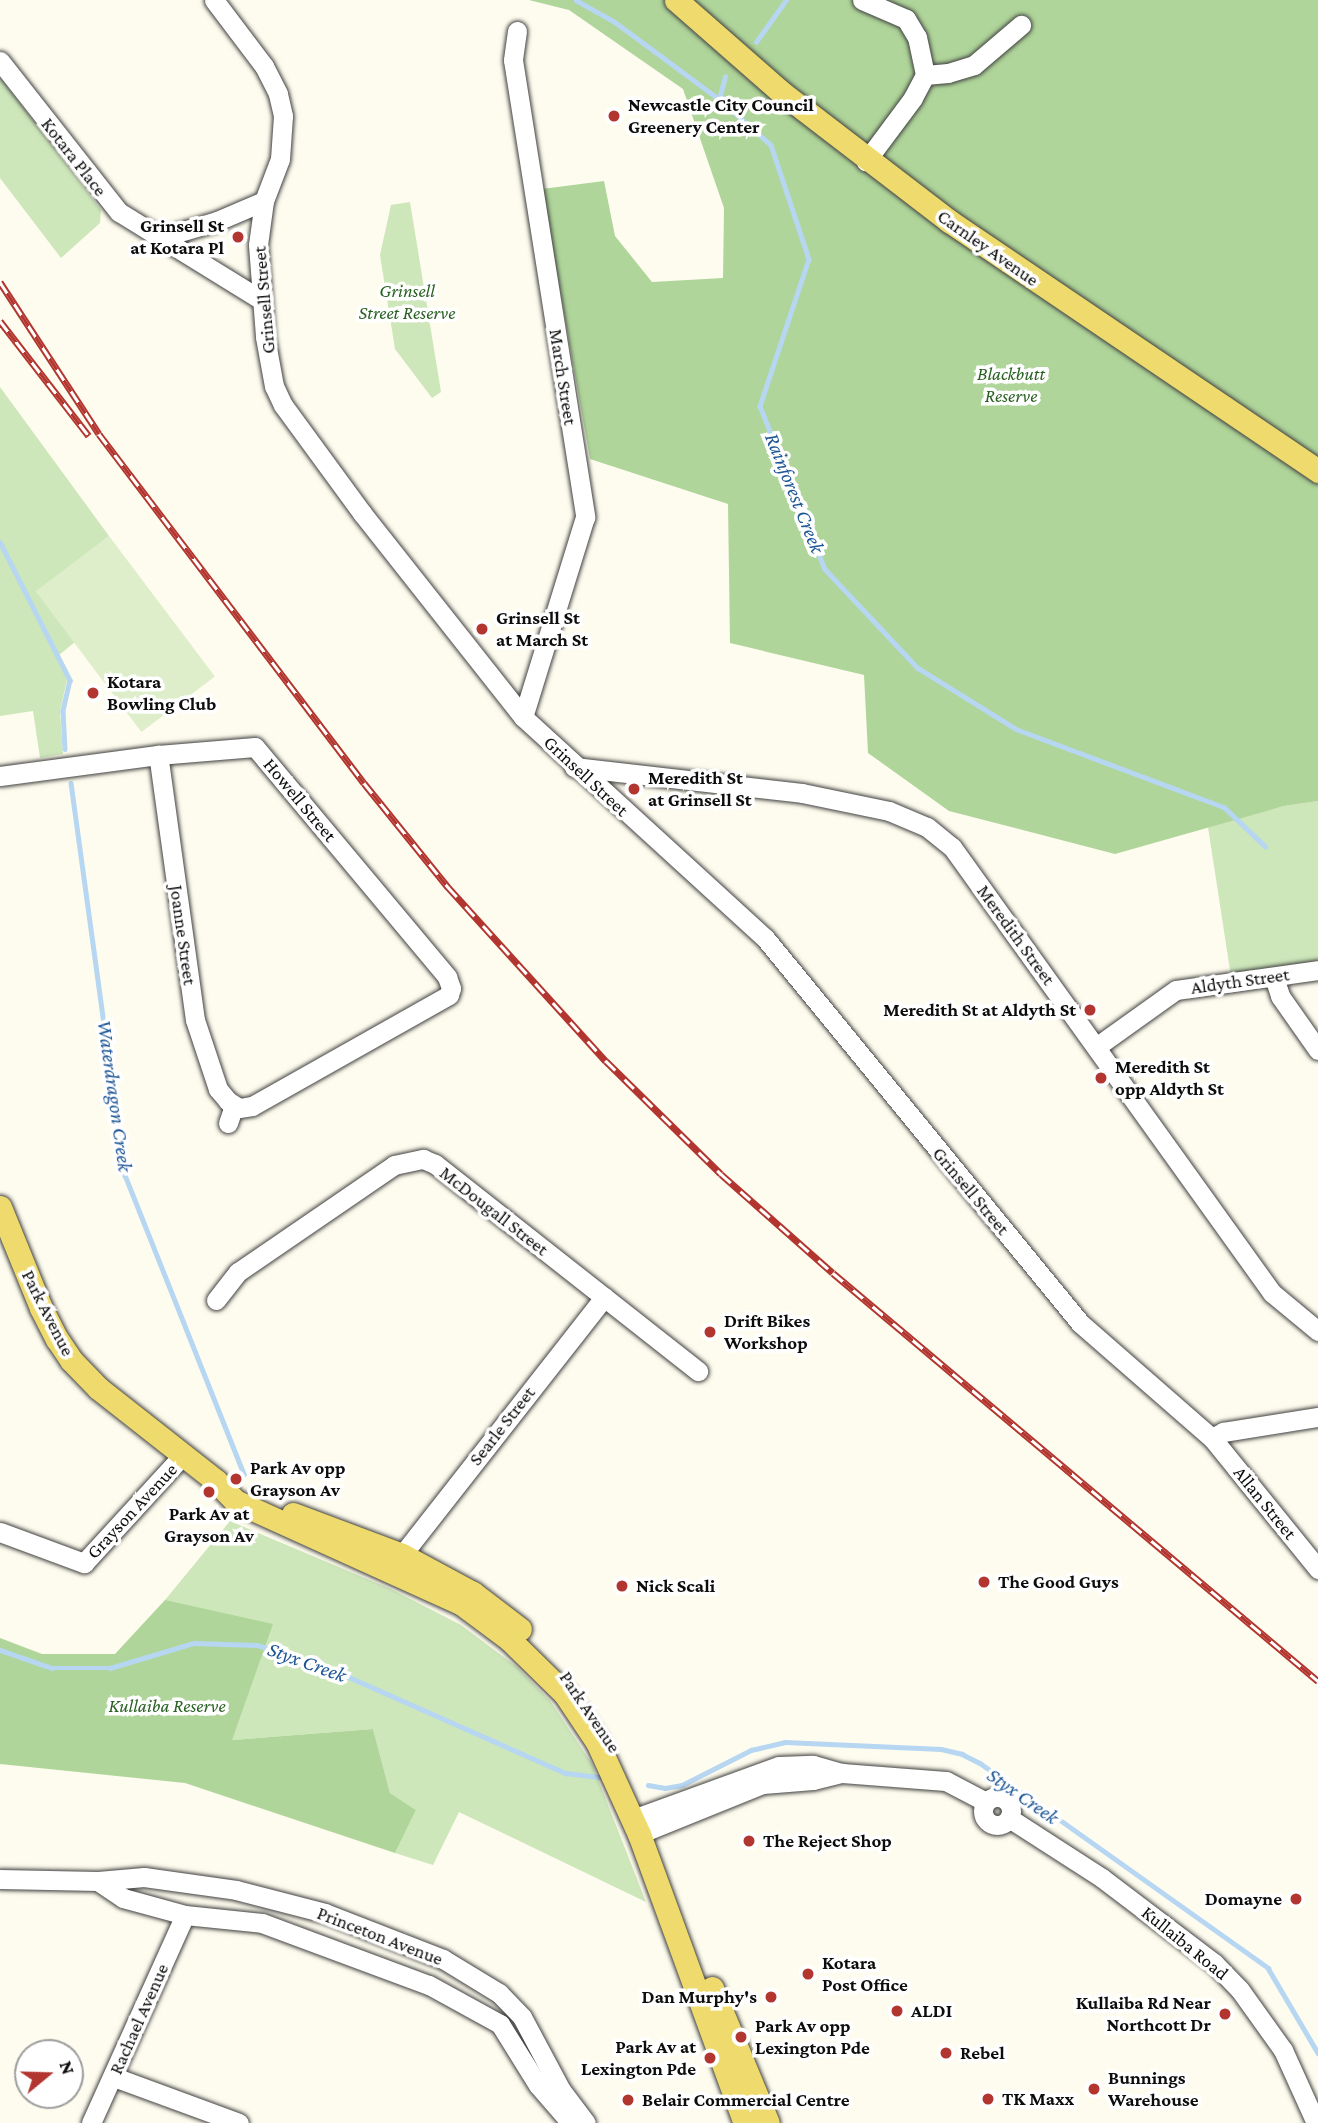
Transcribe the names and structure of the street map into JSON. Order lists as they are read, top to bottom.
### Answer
{
  "streets": {
    "main road": ["Carnley Avenue", "Park Avenue"],
    "street": [
      "Kotara Place",
      "Grinsell Street",
      "March Street",
      "Howell Street",
      "Joanne Street",
      "Meredith Street",
      "Aldyth Street",
      "McDougall Street",
      "Searle Street",
      "Allan Street",
      "Grayson Avenue",
      "Princeton Avenue",
      "Kullaiba Road",
      "Rachael Avenue"
    ]
  },
  "crossings": [
    ["Kotara Place", "Grinsell Street"],
    ["Grinsell Street", "March Street"],
    ["Grinsell Street", "Meredith Street"],
    ["Grinsell Street", "Allan Street"],
    ["Howell Street", "Joanne Street"],
    ["Meredith Street", "Aldyth Street"],
    ["McDougall Street", "Searle Street"],
    ["Park Avenue", "Searle Street"],
    ["Park Avenue", "Grayson Avenue"],
    ["Park Avenue", "Kullaiba Road"],
    ["Princeton Avenue", "Rachael Avenue"]
  ],
  "water": ["Rainforest Creek", "Waterdragon Creek", "Styx Creek"],
  "parks": ["Grinsell Street Reserve", "Blackbutt Reserve", "Kullaiba Reserve"],
  "places": [
    "Newcastle City Council Greenery Center",
    "Grinsell St at Kotara Pl",
    "Grinsell St at March St",
    "Kotara Bowling Club",
    "Meredith St at Grinsell St",
    "Meredith St at Aldyth St",
    "Meredith St opp Aldyth St",
    "Drift Bikes Workshop",
    "Park Av opp Grayson Av",
    "Park Av at Grayson Av",
    "The Good Guys",
    "Nick Scali",
    "The Reject Shop",
    "Domayne",
    "Kotara Post Office",
    "Dan Murphy's",
    "ALDI",
    "Kullaiba Rd Near Northcott Dr",
    "Park Av opp Lexington Pde",
    "Rebel",
    "Park Av at Lexington Pde",
    "Bunnings Warehouse",
    "TK Maxx",
    "Belair Commercial Centre"
  ],
  "north": "right"
}
